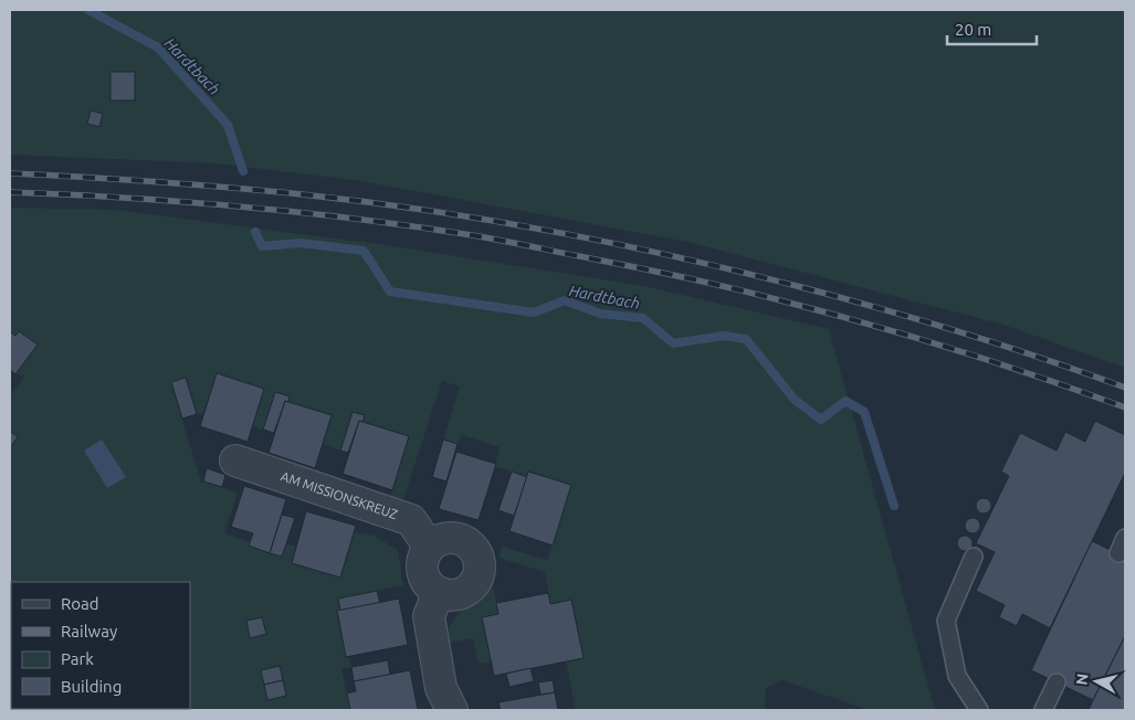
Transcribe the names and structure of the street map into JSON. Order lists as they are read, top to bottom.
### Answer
{
  "streets": {
    "street": ["AM MISSIONSKREUZ"]
  },
  "water": ["Hardtbach"],
  "legend": [
    "Road",
    "Railway",
    "Park",
    "Building"
  ],
  "scale_bar": "20 m",
  "north": "left"
}
